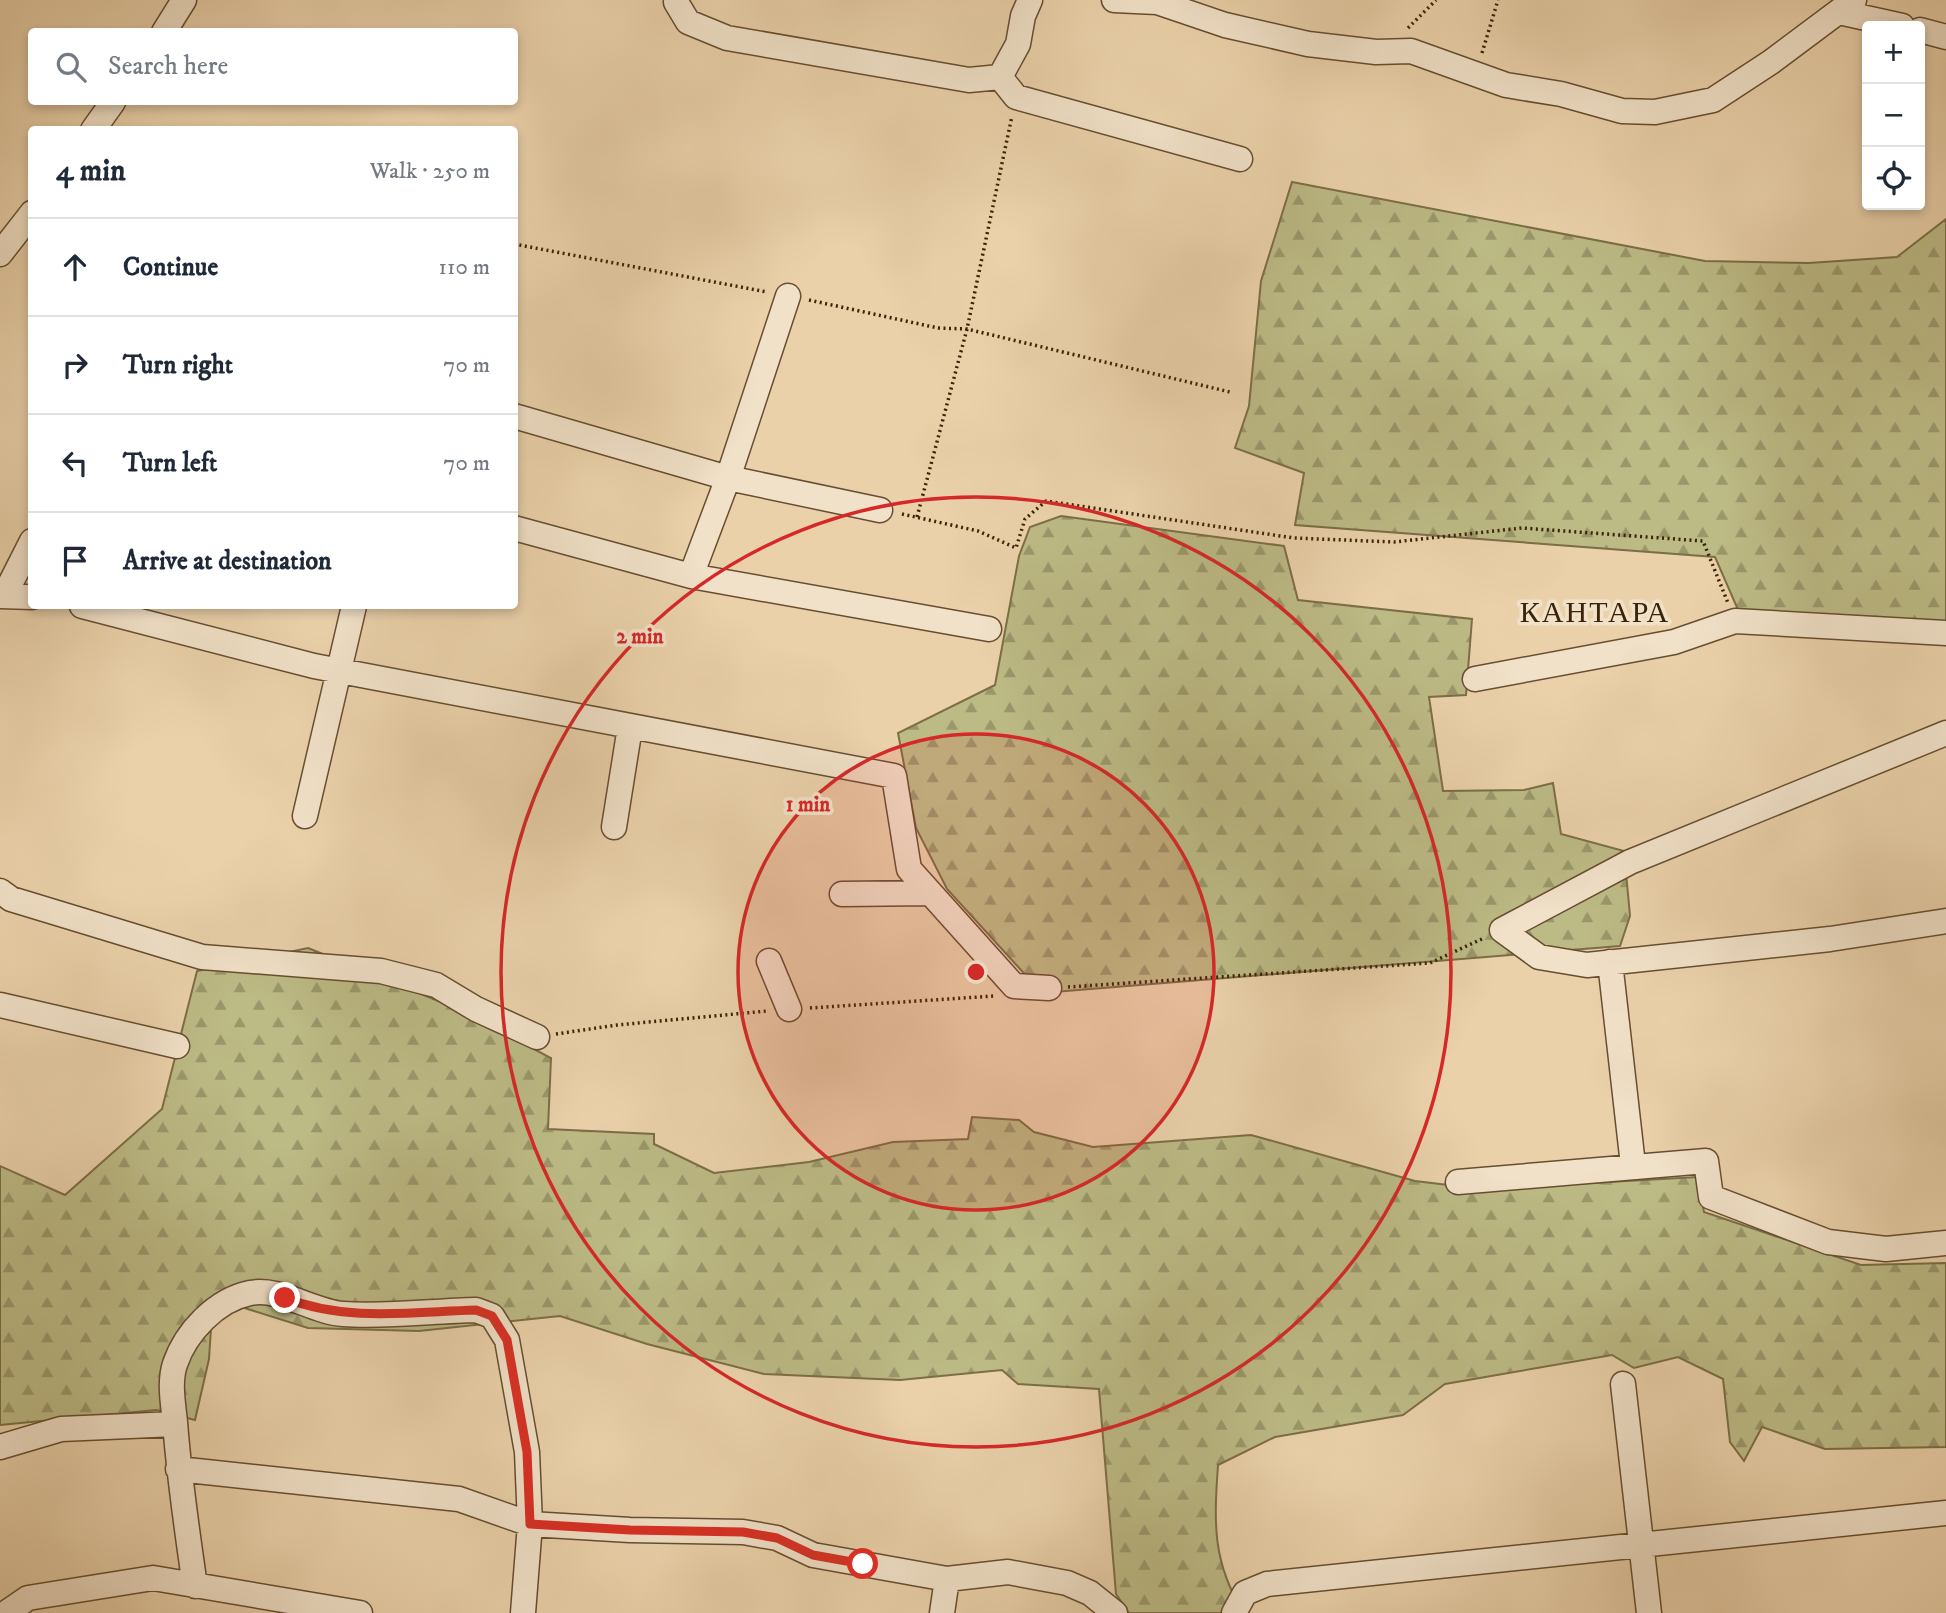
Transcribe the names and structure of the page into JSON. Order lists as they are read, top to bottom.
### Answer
{
  "districts": ["КАНТАРА"],
  "page": {
    "map_buttons": ["+", "−"],
    "search": "Search here",
    "heading": ["4 min", "Walk · 250 m"],
    "list": [
      ["Continue", "110 m"],
      ["Turn right", "70 m"],
      ["Turn left", "70 m"],
      "Arrive at destination"
    ]
  },
  "rings": ["2 min", "1 min"]
}
